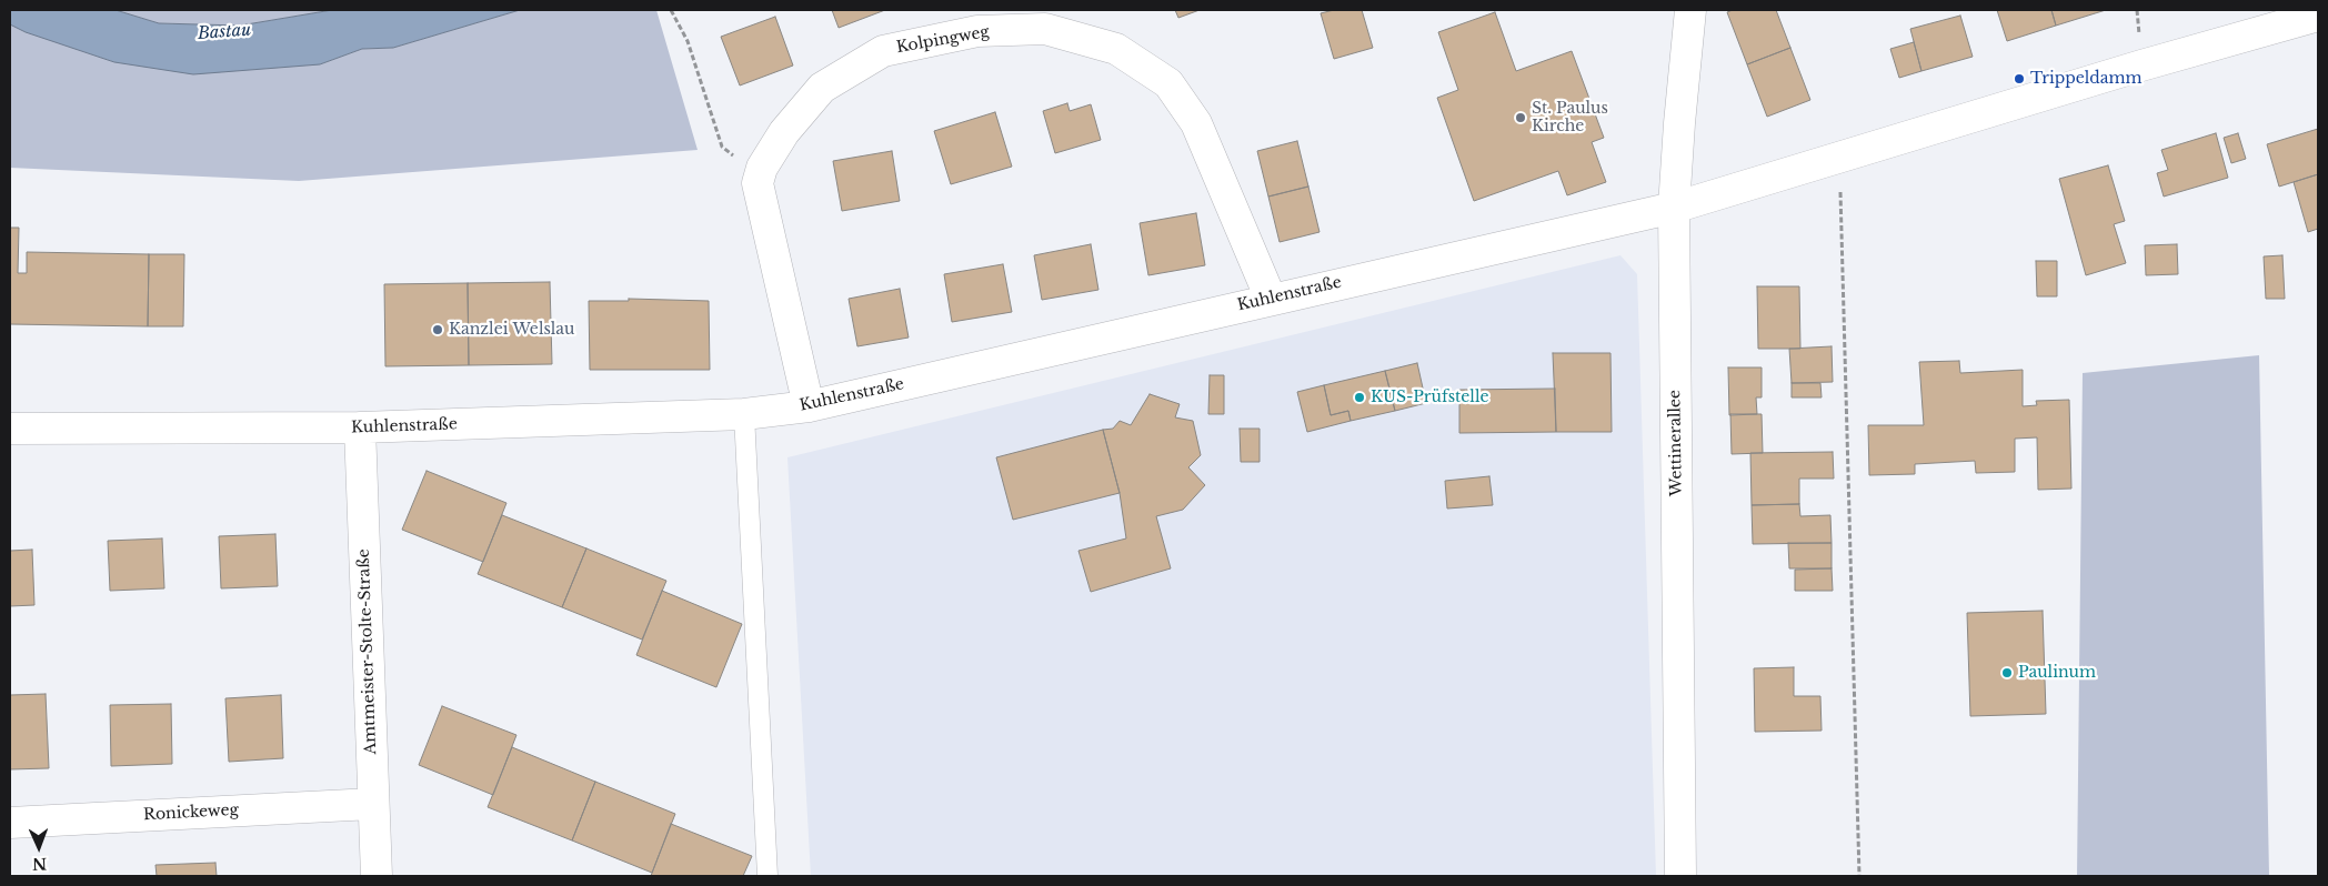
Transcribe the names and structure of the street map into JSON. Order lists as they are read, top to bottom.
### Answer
{
  "streets": {
    "street": [
      "Kolpingweg",
      "Kuhlenstraße",
      "Wettinerallee",
      "Amtmeister-Stolte-Straße",
      "Ronickeweg"
    ]
  },
  "crossings": [
    ["Kolpingweg", "Kuhlenstraße"],
    ["Kuhlenstraße", "Wettinerallee"],
    ["Kuhlenstraße", "Amtmeister-Stolte-Straße"],
    ["Amtmeister-Stolte-Straße", "Ronickeweg"]
  ],
  "water": ["Bastau"],
  "places": [
    "Trippeldamm",
    "St. Paulus Kirche",
    "Kanzlei Welslau",
    "KUS-Prüfstelle",
    "Paulinum"
  ],
  "north": "bottom"
}
